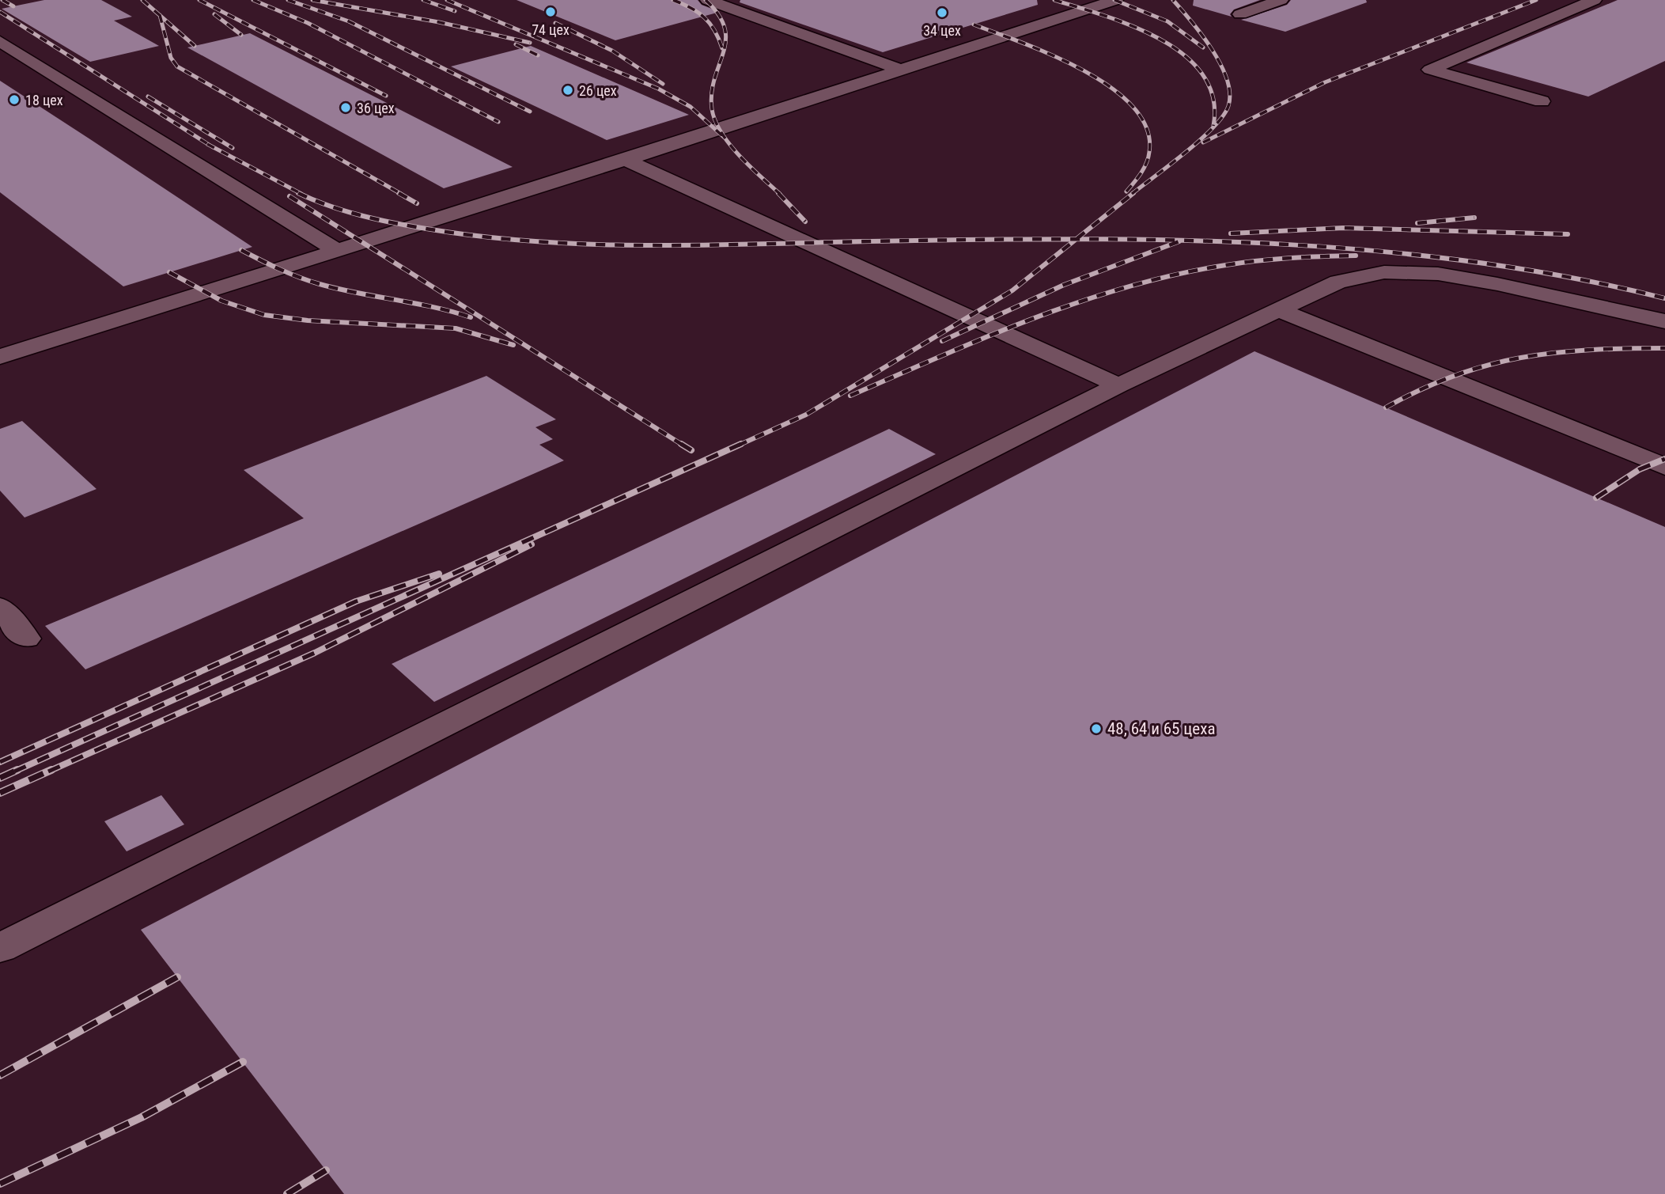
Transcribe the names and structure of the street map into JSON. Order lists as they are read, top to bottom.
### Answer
{
  "places": [
    "74 цех",
    "34 цех",
    "26 цех",
    "18 цех",
    "36 цех",
    "48, 64 и 65 цеха"
  ]
}
